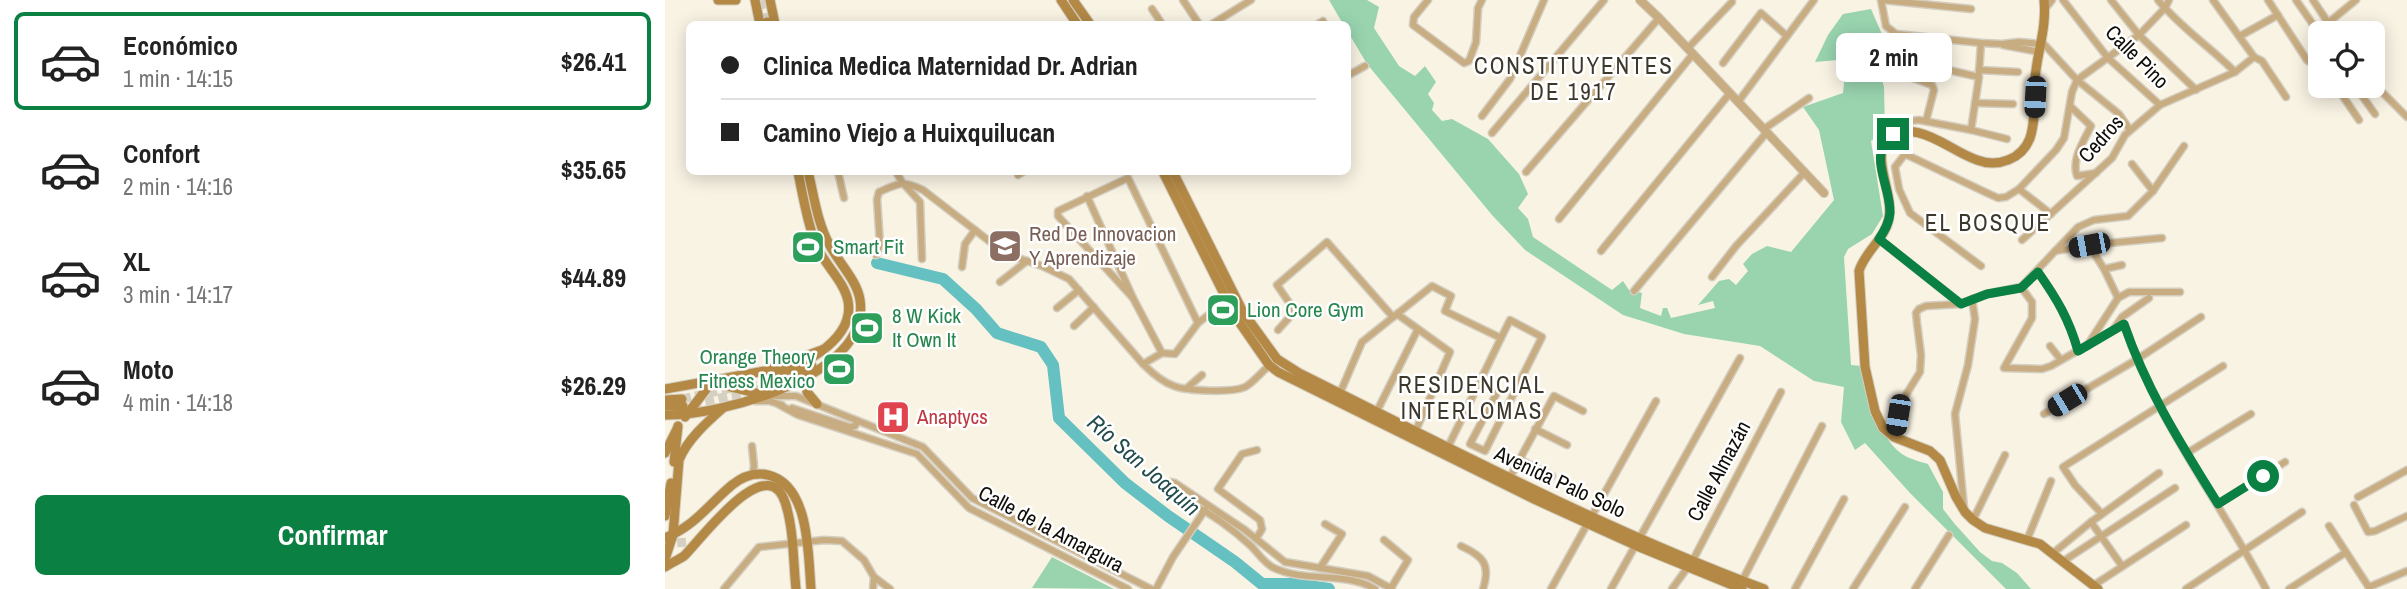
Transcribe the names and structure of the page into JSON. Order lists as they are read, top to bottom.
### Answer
{
  "streets": {
    "main road": ["Avenida Palo Solo"],
    "street": [
      "Calle Pino",
      "Cedros",
      "Calle Almazán",
      "Calle de la Amargura"
    ]
  },
  "crossings": [
    ["Calle Pino", "Cedros"],
    ["Calle Almazán", "Avenida Palo Solo"]
  ],
  "districts": ["CONSTITUYENTES DE 1917", "EL BOSQUE", "RESIDENCIAL INTERLOMAS"],
  "water": ["Río San Joaquín"],
  "places": {
    "school or university": ["Red De Innovacion Y Aprendizaje"],
    "sports": [
      "Smart Fit",
      "Lion Core Gym",
      "8 W Kick It Own It",
      "Orange Theory Fitness Mexico"
    ],
    "hospital": ["Anaptycs"]
  },
  "page": {
    "list": [
      {
        "name": "Económico",
        "note": "1 min · 14:15",
        "value": "$26.41"
      },
      {
        "name": "Confort",
        "note": "2 min · 14:16",
        "value": "$35.65"
      },
      {
        "name": "XL",
        "note": "3 min · 14:17",
        "value": "$44.89"
      },
      {
        "name": "Moto",
        "note": "4 min · 14:18",
        "value": "$26.29"
      }
    ],
    "banner": ["Clinica Medica Maternidad Dr. Adrian", "Camino Viejo a Huixquilucan"],
    "bubble": "2 min",
    "buttons": "Confirmar"
  }
}
